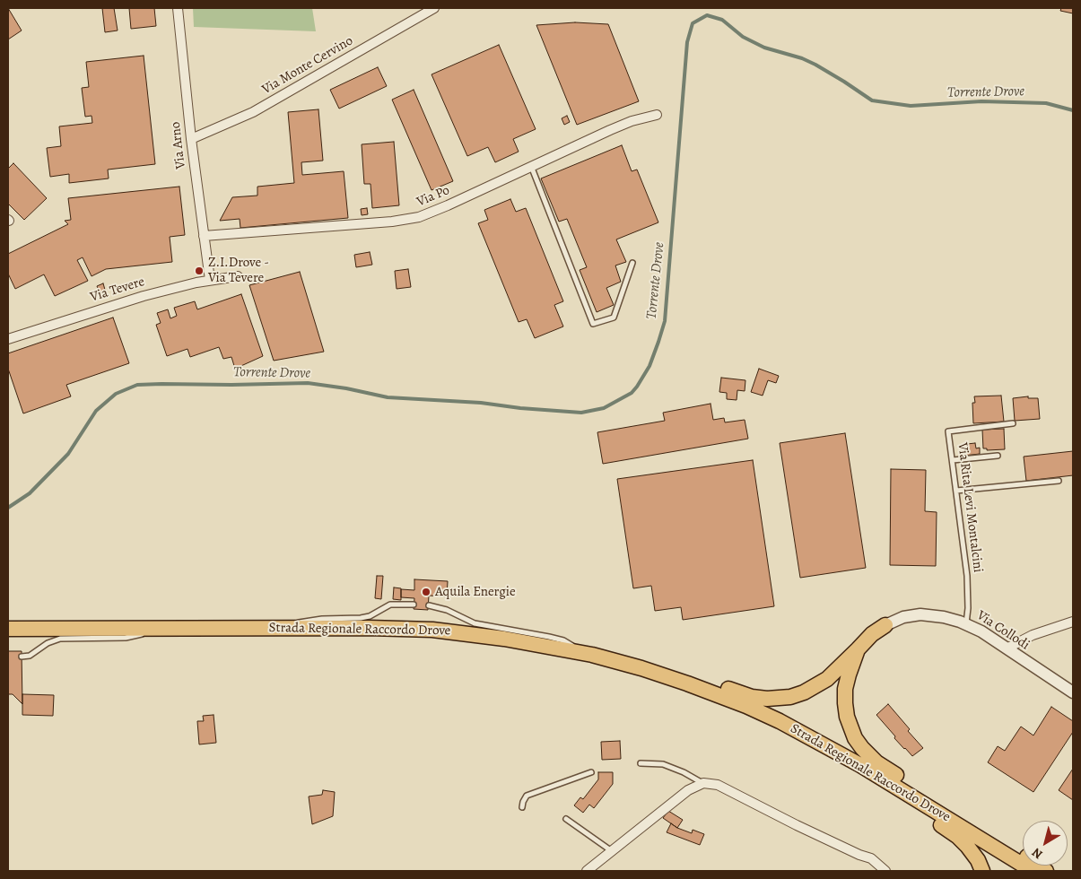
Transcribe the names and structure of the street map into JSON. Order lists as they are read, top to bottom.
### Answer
{
  "streets": {
    "main road": ["Strada Regionale Raccordo Drove"],
    "street": [
      "Via Monte Cervino",
      "Via Arno",
      "Via Po",
      "Via Tevere",
      "Via Collodi"
    ],
    "lane": ["Via Rita Levi Montalcini"]
  },
  "crossings": [
    ["Via Monte Cervino", "Via Arno"],
    ["Via Arno", "Via Po"],
    ["Via Arno", "Via Tevere"],
    ["Via Rita Levi Montalcini", "Via Collodi"]
  ],
  "water": ["Torrente Drove"],
  "places": ["Z.I.Drove - Via Tevere", "Aquila Energie"],
  "north": "bottom left"
}
